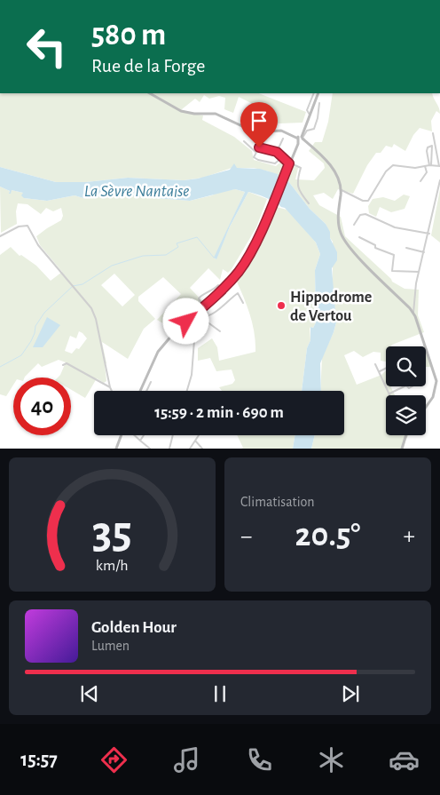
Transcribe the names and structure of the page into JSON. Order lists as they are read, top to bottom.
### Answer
{
  "water": ["La Sèvre Nantaise"],
  "places": ["Hippodrome de Vertou"],
  "page": {
    "turn": ["580 m", "Rue de la Forge"],
    "limit": "40",
    "trip": "15:59 · 2 min · 690 m",
    "tile": "Climatisation",
    "heat": ["−", "20.5°", "+"],
    "song": ["Golden Hour", "Lumen"],
    "tabs": "15:57",
    "gauge": ["35", "km/h"]
  }
}
